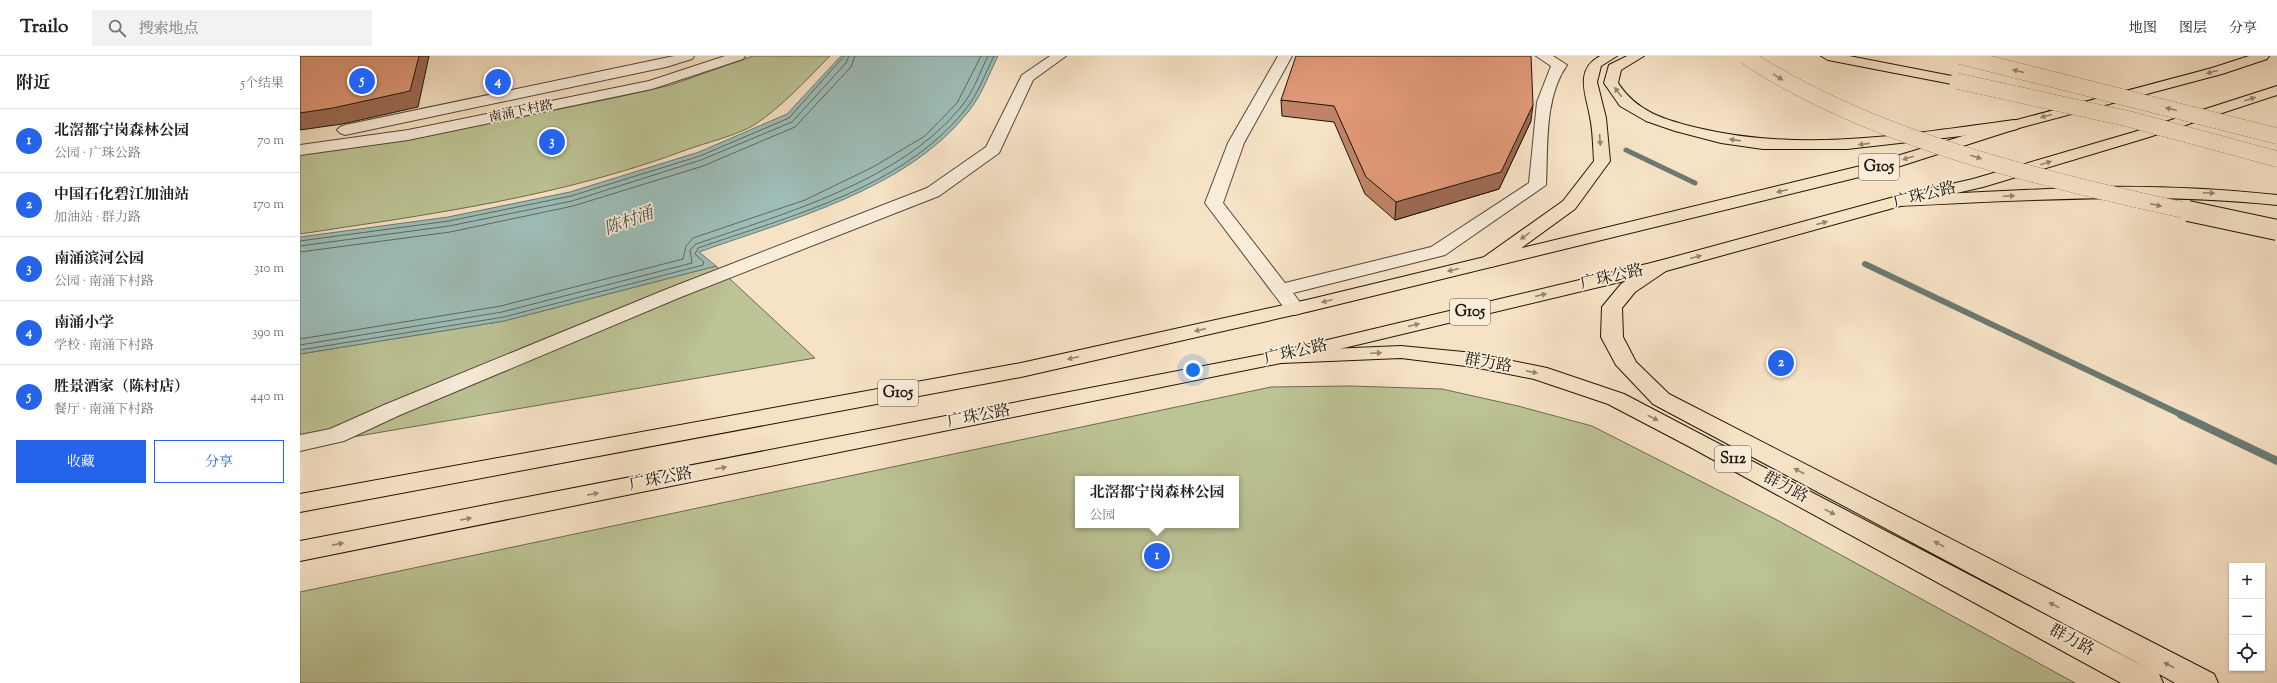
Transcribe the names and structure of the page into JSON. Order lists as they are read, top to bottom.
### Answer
{
  "streets": {
    "main road": [
      "G105",
      "广珠公路",
      "群力路",
      "S112"
    ],
    "street": ["南涌下村路"]
  },
  "crossings": [
    ["广珠公路", "群力路"]
  ],
  "water": ["陈村涌"],
  "page": {
    "header": "Trailo",
    "search": "搜索地点",
    "nav": ["地图", "图层", "分享"],
    "heading": ["附近", "5个结果"],
    "pins": [
      "5",
      "4",
      "3",
      "2",
      "1"
    ],
    "list": [
      {
        "mark": "1",
        "name": "北滘都宁岗森林公园",
        "note": "公园 · 广珠公路",
        "value": "70 m"
      },
      {
        "mark": "2",
        "name": "中国石化碧江加油站",
        "note": "加油站 · 群力路",
        "value": "170 m"
      },
      {
        "mark": "3",
        "name": "南涌滨河公园",
        "note": "公园 · 南涌下村路",
        "value": "310 m"
      },
      {
        "mark": "4",
        "name": "南涌小学",
        "note": "学校 · 南涌下村路",
        "value": "390 m"
      },
      {
        "mark": "5",
        "name": "胜景酒家（陈村店）",
        "note": "餐厅 · 南涌下村路",
        "value": "440 m"
      }
    ],
    "buttons": ["收藏", "分享"],
    "popup": ["北滘都宁岗森林公园", "公园"],
    "map_buttons": ["+", "−"]
  }
}
